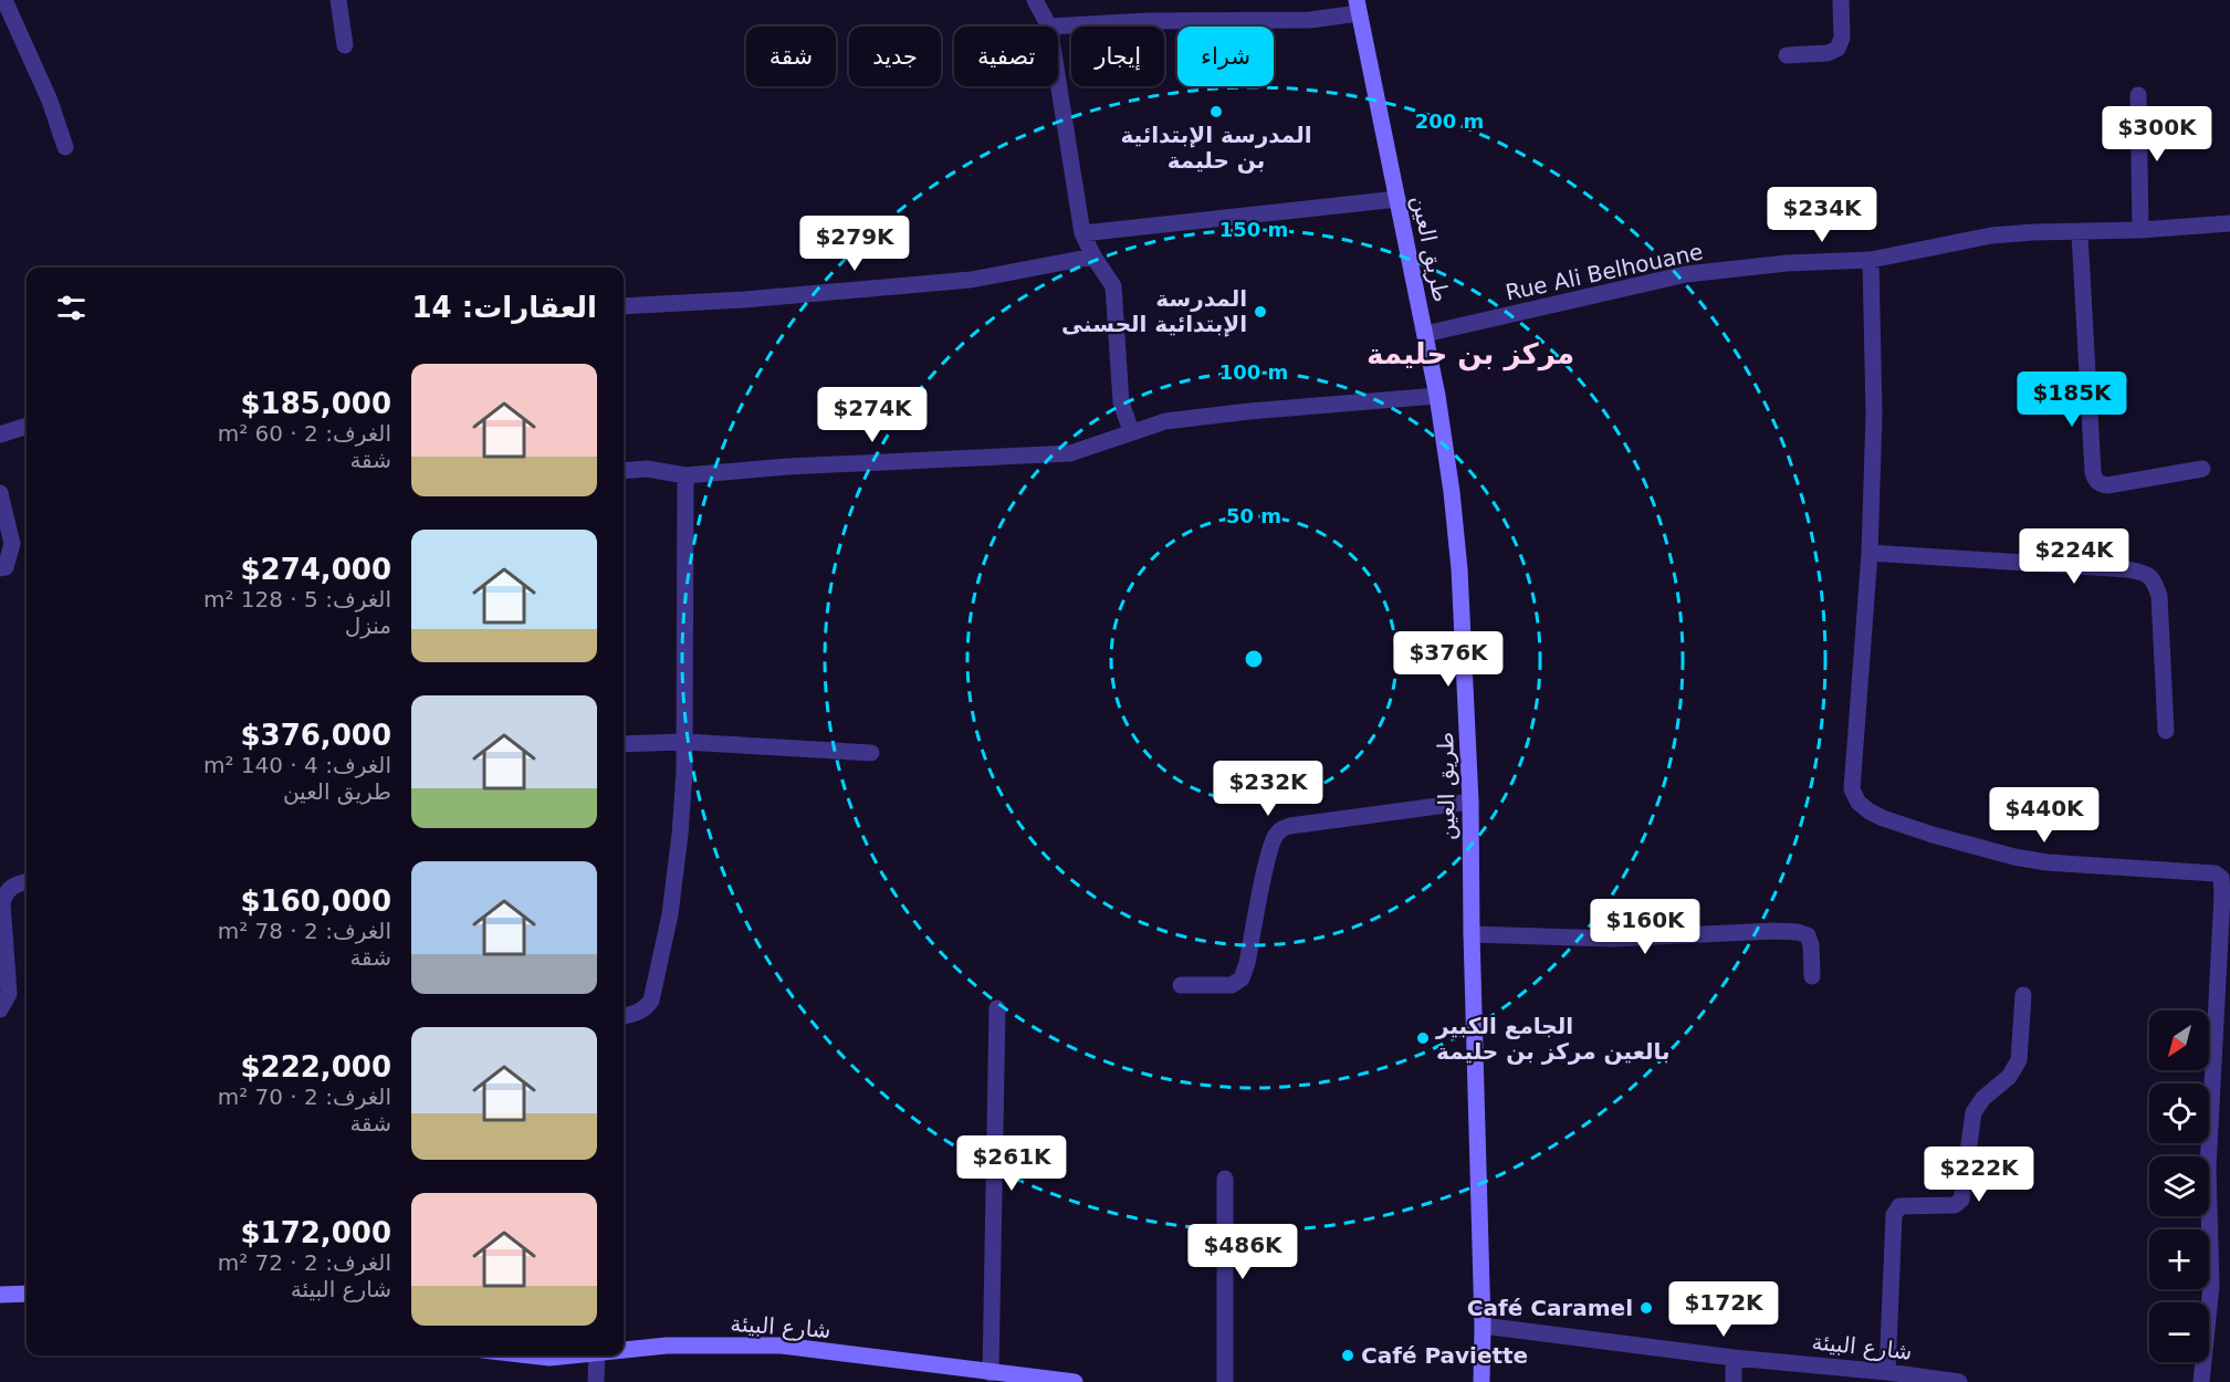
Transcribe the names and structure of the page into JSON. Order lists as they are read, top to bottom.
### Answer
{
  "streets": {
    "main road": ["طريق العين", "شارع البيئة"],
    "street": ["Rue Ali Belhouane"]
  },
  "crossings": [
    ["طريق العين", "Rue Ali Belhouane"],
    ["طريق العين", "شارع البيئة"]
  ],
  "districts": ["مركز بن حليمة"],
  "places": [
    "المدرسة الإبتدائية بن حليمة",
    "المدرسة الإبتدائية الحسنى",
    "الجامع الكبير بالعين مركز بن حليمة",
    "Café Caramel",
    "Café Paviette"
  ],
  "north": "bottom left",
  "page": {
    "chip": [
      "شراء",
      "إيجار",
      "تصفية",
      "جديد",
      "شقة"
    ],
    "price": [
      "$300K",
      "$234K",
      "$279K",
      "$185K",
      "$274K",
      "$224K",
      "$376K",
      "$232K",
      "$440K",
      "$160K",
      "$261K",
      "$222K",
      "$486K",
      "$172K"
    ],
    "heading": "العقارات: 14",
    "list": [
      {
        "name": "$185,000",
        "note": "الغرف: 2 · 60 m² · شقة"
      },
      {
        "name": "$274,000",
        "note": "الغرف: 5 · 128 m² · منزل"
      },
      {
        "name": "$376,000",
        "note": "الغرف: 4 · 140 m² · طريق العين"
      },
      {
        "name": "$160,000",
        "note": "الغرف: 2 · 78 m² · شقة"
      },
      {
        "name": "$222,000",
        "note": "الغرف: 2 · 70 m² · شقة"
      },
      {
        "name": "$172,000",
        "note": "الغرف: 2 · 72 m² · شارع البيئة"
      }
    ],
    "map_buttons": ["+", "−"]
  },
  "rings": [
    "200 m",
    "150 m",
    "100 m",
    "50 m"
  ]
}
